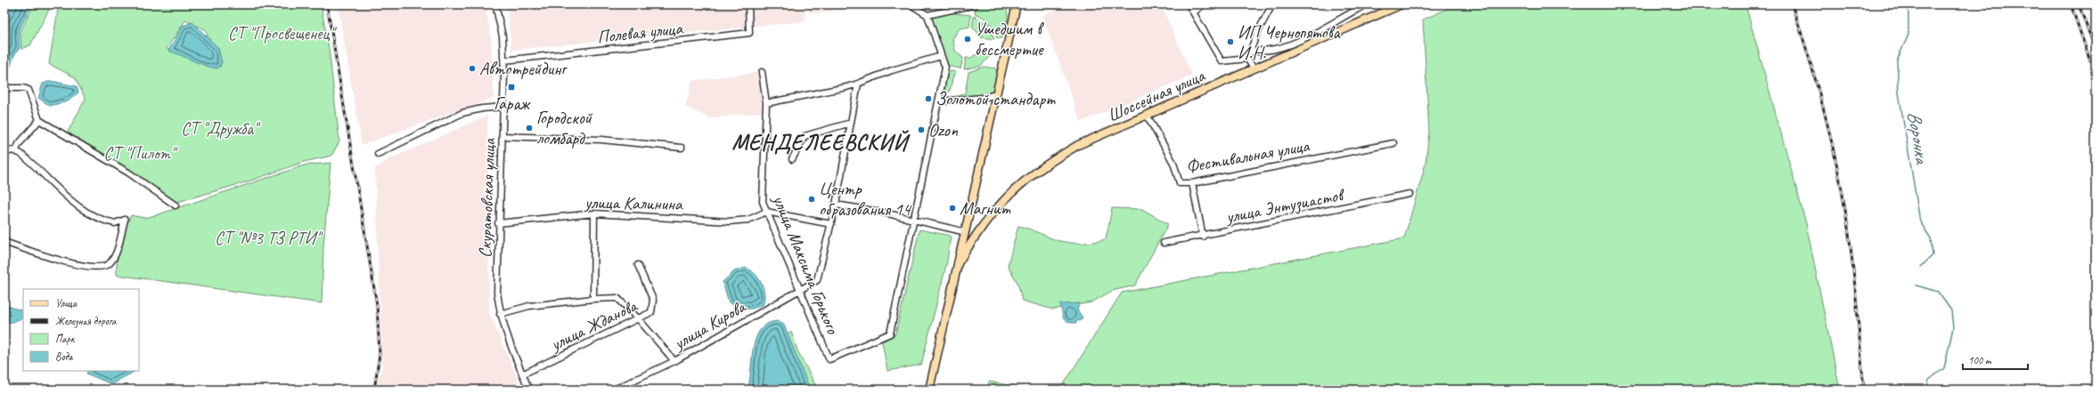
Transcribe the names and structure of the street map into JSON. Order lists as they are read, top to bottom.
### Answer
{
  "streets": {
    "main road": ["Шоссейная улица"],
    "street": [
      "Полевая улица",
      "Фестивальная улица",
      "Скуратовская улица",
      "улица Калинина",
      "улица Энтузиастов",
      "улица Максима Горького",
      "улица Жданова",
      "улица Кирова"
    ]
  },
  "crossings": [
    ["Полевая улица", "Скуратовская улица"],
    ["Шоссейная улица", "Фестивальная улица"],
    ["Скуратовская улица", "улица Калинина"],
    ["Скуратовская улица", "улица Жданова"],
    ["улица Калинина", "улица Максима Горького"],
    ["улица Максима Горького", "улица Кирова"]
  ],
  "districts": ["МЕНДЕЛЕЕВСКИЙ"],
  "water": ["Воронка"],
  "parks": [
    "СТ \"Просвещенец\"",
    "СТ \"Дружба\"",
    "СТ \"Пилот\"",
    "СТ \"№3 ТЗ РТИ\""
  ],
  "places": {
    "other": [
      "Ушедшим в бессмертие",
      "ИП Чернопятова И.Н.",
      "Автотрейдинг",
      "Золотой стандарт",
      "Городской ломбард",
      "Ozon",
      "Центр образования 14",
      "Магнит"
    ],
    "transit": ["Гараж"]
  },
  "legend": [
    "Улица",
    "Железная дорога",
    "Парк",
    "Вода"
  ],
  "scale_bar": "100 m"
}
